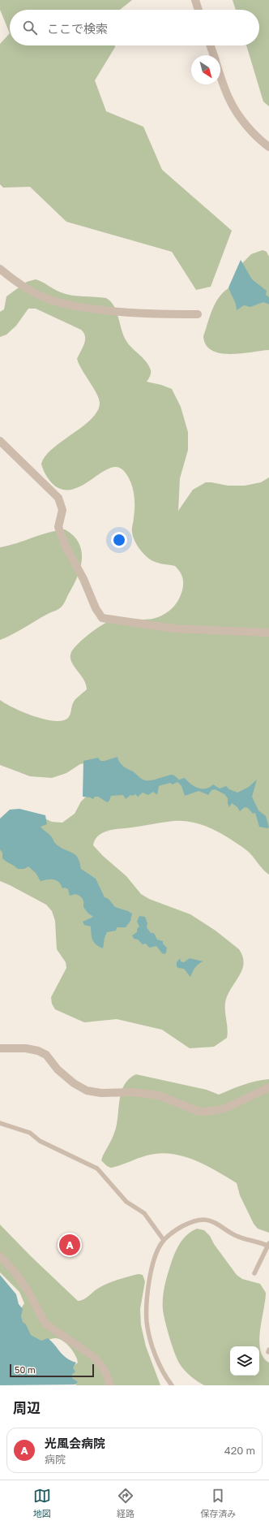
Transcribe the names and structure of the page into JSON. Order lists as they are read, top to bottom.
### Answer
{
  "scale_bar": "50 m",
  "north": "bottom right",
  "page": {
    "search": "ここで検索",
    "pins": "A",
    "scale": "50 m",
    "heading": "周辺",
    "list": [
      {
        "mark": "A",
        "name": "光風会病院",
        "note": "病院",
        "value": "420 m"
      }
    ],
    "nav": ["地図", "経路", "保存済み"]
  }
}
